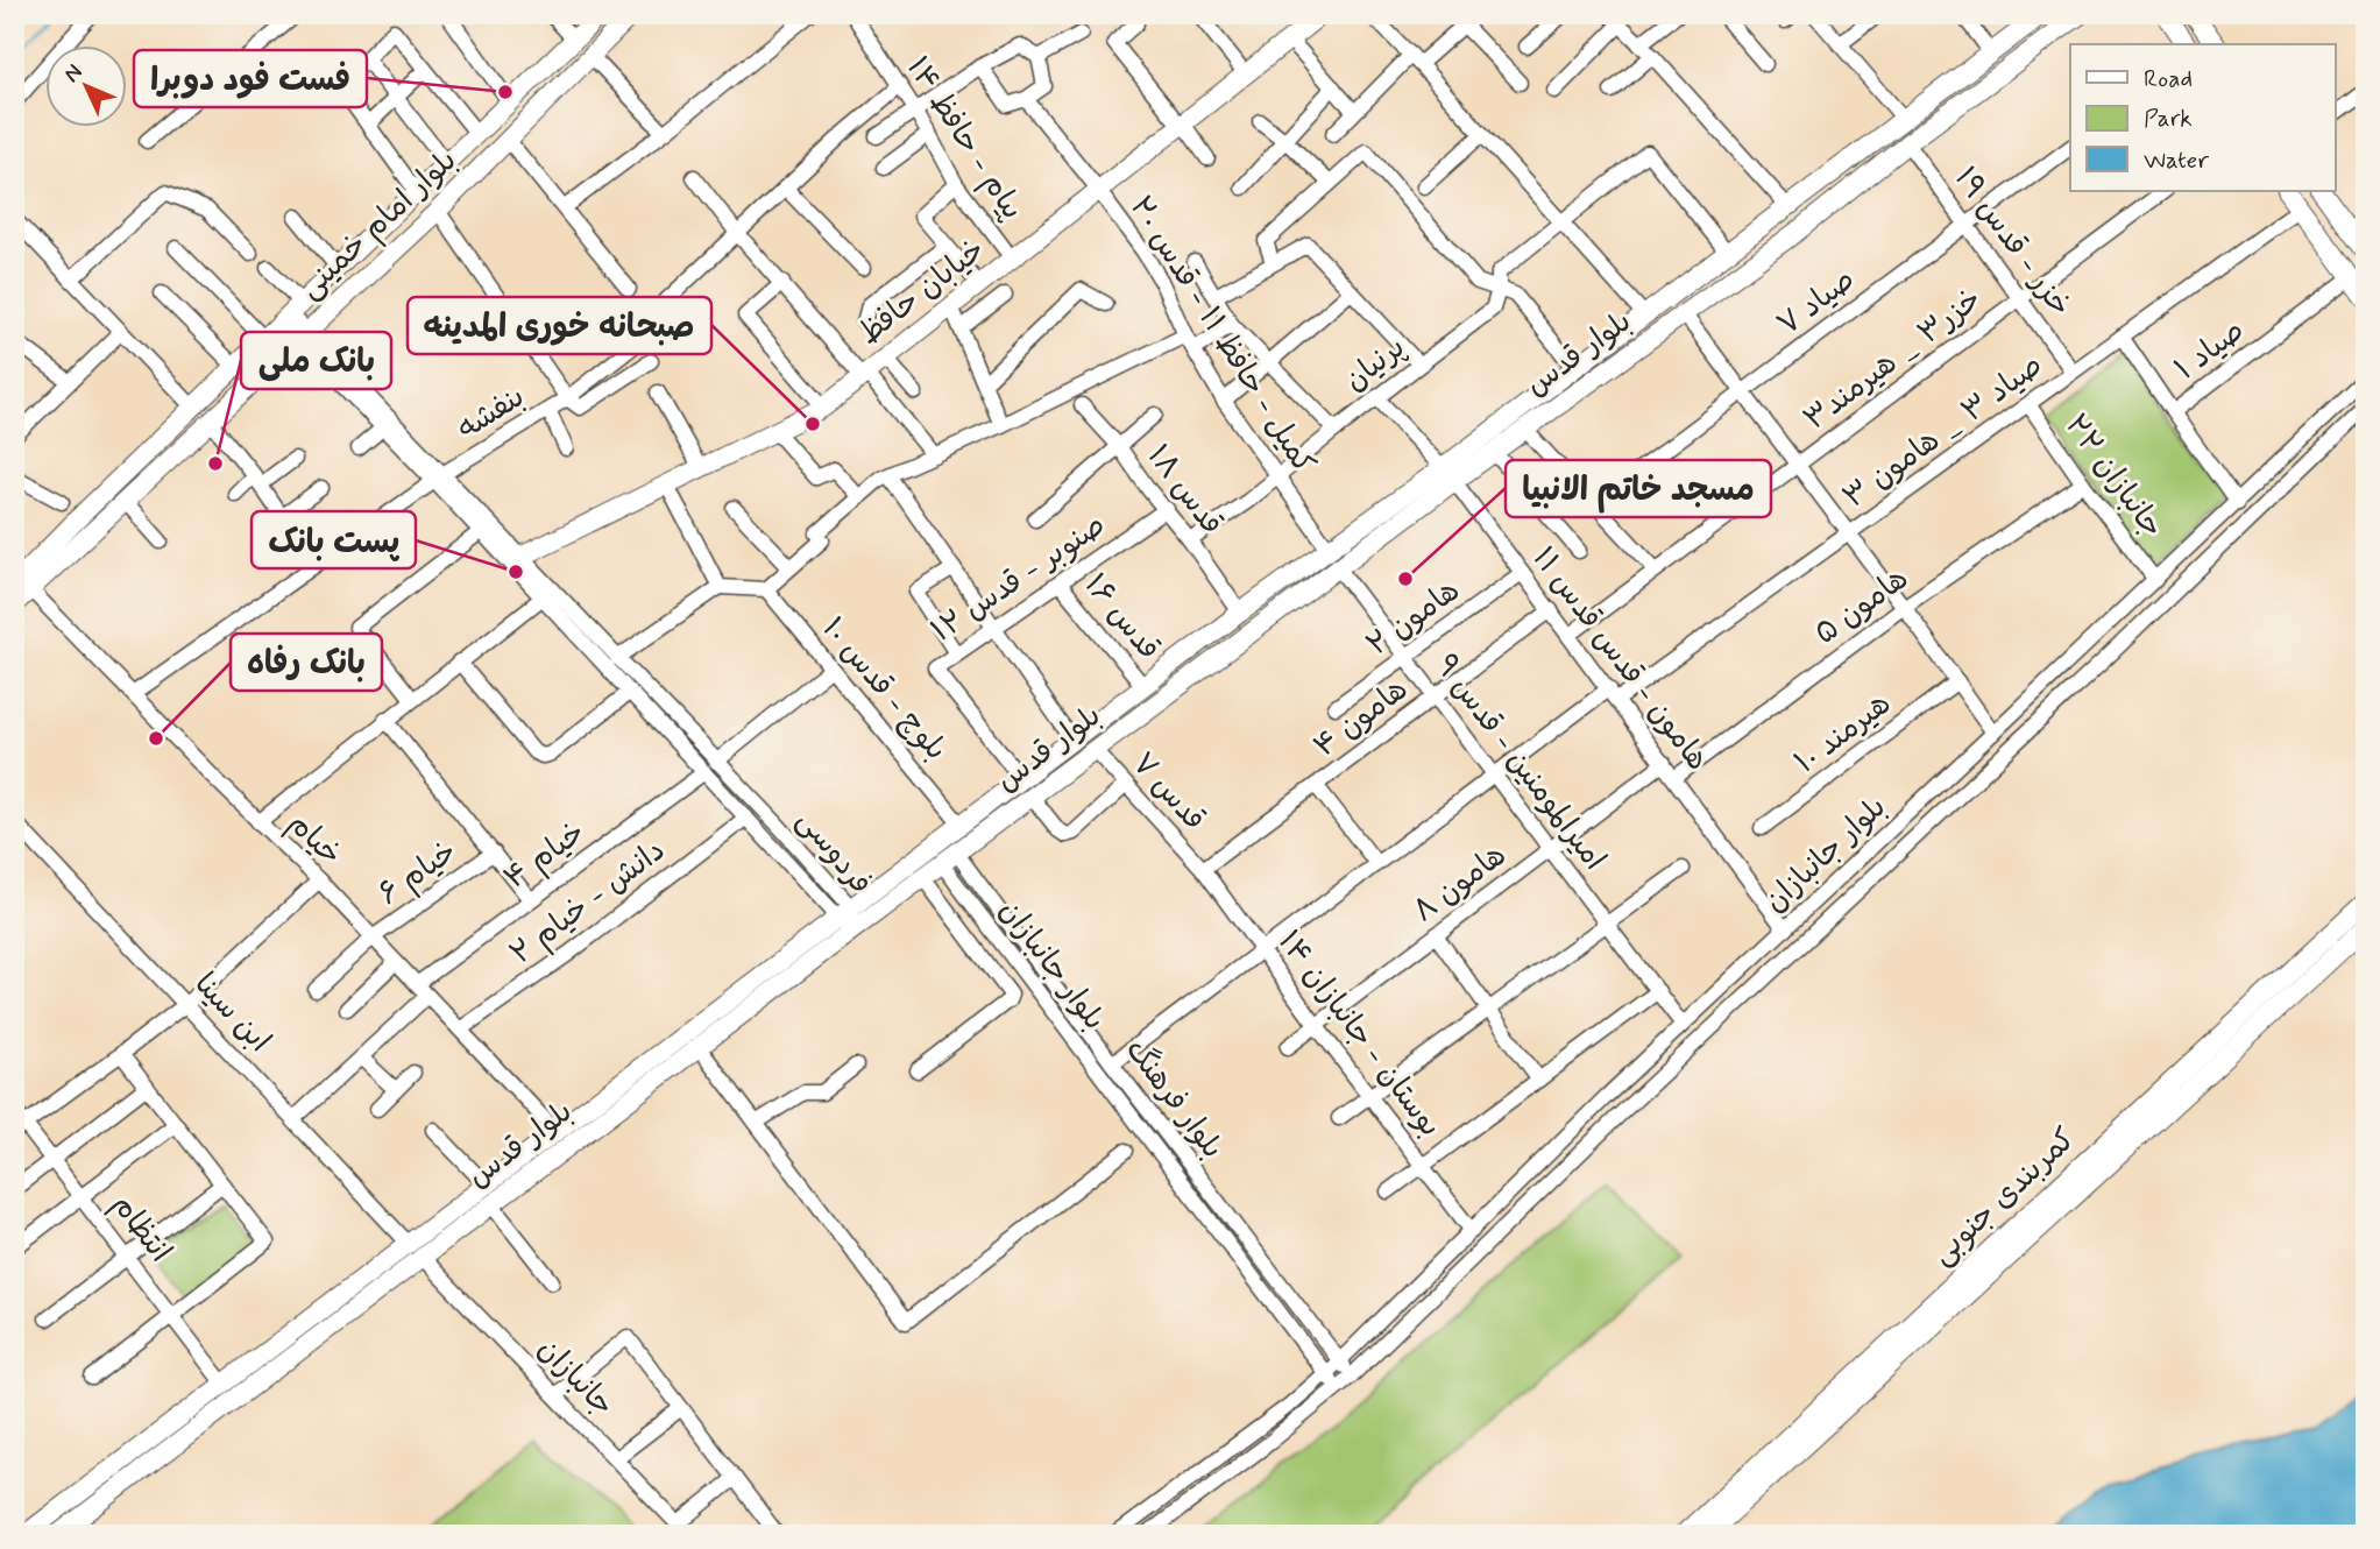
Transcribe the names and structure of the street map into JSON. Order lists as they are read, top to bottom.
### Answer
{
  "streets": {
    "main road": [
      "بلوار امام خمینی",
      "خیابان حافظ",
      "بلوار قدس",
      "کمربندی جنوبی"
    ],
    "street": [
      "پیام - حافظ ۱۴",
      "خزر - قدس ۱۹",
      "صیاد ۷",
      "کمیل - حافظ ۱۱ - قدس ۲۰",
      "صیاد ۱",
      "خزر۳ _ هیرمند۳",
      "پرنیان",
      "بنفشه",
      "صیاد ۳ _ هامون ۳",
      "جانبازان ۲۲",
      "قدس ۱۸",
      "صنوبر - قدس ۱۲",
      "هامون ۵",
      "قدس ۱۶",
      "هامون ۲",
      "هامون - قدس قدس ۱۱",
      "بلوچ - قدس ۱۰",
      "هامون ۴",
      "هیرمند ۱۰",
      "امیرالمومنین - قدس ۹",
      "قدس ۷",
      "خیام",
      "فردوسی",
      "بلوار جانبازان",
      "خیام ۴",
      "خیام ۶",
      "هامون ۸",
      "دانش - خیام ۲",
      "ابن سینا",
      "بوستان - جانبازان ۱۴",
      "بلوار فرهنگ",
      "انتظام",
      "جانبازان"
    ]
  },
  "crossings": [
    ["پیام - حافظ ۱۴", "خیابان حافظ"],
    ["پیام - حافظ ۱۴", "بنفشه"],
    ["بلوار امام خمینی", "خیام"],
    ["بلوار امام خمینی", "فردوسی"],
    ["خزر - قدس ۱۹", "صیاد ۷"],
    ["خزر - قدس ۱۹", "بلوار قدس"],
    ["خزر - قدس ۱۹", "خزر۳ _ هیرمند۳"],
    ["خزر - قدس ۱۹", "صیاد ۳ _ هامون ۳"],
    ["خیابان حافظ", "کمیل - حافظ ۱۱ - قدس ۲۰"],
    ["خیابان حافظ", "فردوسی"],
    ["کمیل - حافظ ۱۱ - قدس ۲۰", "بلوار قدس"],
    ["کمیل - حافظ ۱۱ - قدس ۲۰", "پرنیان"],
    ["صیاد ۱", "صیاد ۳ _ هامون ۳"],
    ["بلوار قدس", "قدس ۱۸"],
    ["بلوار قدس", "صنوبر - قدس ۱۲"],
    ["بلوار قدس", "قدس ۱۶"],
    ["بلوار قدس", "هامون - قدس قدس ۱۱"],
    ["بلوار قدس", "بلوچ - قدس ۱۰"],
    ["بلوار قدس", "امیرالمومنین - قدس ۹"],
    ["بلوار قدس", "قدس ۷"],
    ["بلوار قدس", "خیام"],
    ["بلوار قدس", "فردوسی"],
    ["بلوار قدس", "بلوار جانبازان"],
    ["بلوار قدس", "ابن سینا"],
    ["بلوار قدس", "بلوار فرهنگ"],
    ["بلوار قدس", "انتظام"],
    ["بلوار قدس", "جانبازان"],
    ["خزر۳ _ هیرمند۳", "هامون - قدس قدس ۱۱"],
    ["پرنیان", "قدس ۱۸"],
    ["پرنیان", "هامون - قدس قدس ۱۱"],
    ["بنفشه", "خیام"],
    ["بنفشه", "فردوسی"],
    ["صیاد ۳ _ هامون ۳", "جانبازان ۲۲"],
    ["صیاد ۳ _ هامون ۳", "هامون - قدس قدس ۱۱"],
    ["صیاد ۳ _ هامون ۳", "امیرالمومنین - قدس ۹"],
    ["صیاد ۳ _ هامون ۳", "بوستان - جانبازان ۱۴"],
    ["صیاد ۳ _ هامون ۳", "بلوار فرهنگ"],
    ["جانبازان ۲۲", "هامون ۵"],
    ["جانبازان ۲۲", "بلوار جانبازان"],
    ["قدس ۱۸", "صنوبر - قدس ۱۲"],
    ["صنوبر - قدس ۱۲", "قدس ۱۶"],
    ["هامون ۵", "هامون - قدس قدس ۱۱"],
    ["هامون ۲", "هامون - قدس قدس ۱۱"],
    ["هامون ۲", "امیرالمومنین - قدس ۹"],
    ["هامون - قدس قدس ۱۱", "هامون ۴"],
    ["هامون - قدس قدس ۱۱", "بلوار جانبازان"],
    ["هامون - قدس قدس ۱۱", "هامون ۸"],
    ["هامون ۴", "امیرالمومنین - قدس ۹"],
    ["هامون ۴", "قدس ۷"],
    ["هامون ۴", "بوستان - جانبازان ۱۴"],
    ["امیرالمومنین - قدس ۹", "بلوار جانبازان"],
    ["امیرالمومنین - قدس ۹", "هامون ۸"],
    ["قدس ۷", "بوستان - جانبازان ۱۴"],
    ["خیام", "خیام ۴"],
    ["خیام", "خیام ۶"],
    ["خیام", "دانش - خیام ۲"],
    ["فردوسی", "خیام ۴"],
    ["فردوسی", "دانش - خیام ۲"],
    ["بلوار جانبازان", "بوستان - جانبازان ۱۴"],
    ["بلوار جانبازان", "بلوار فرهنگ"],
    ["خیام ۴", "ابن سینا"],
    ["هامون ۸", "بوستان - جانبازان ۱۴"]
  ],
  "places": [
    "فست فود دوبرا",
    "صبحانه خوری المدینه",
    "بانک ملی",
    "پست بانک",
    "مسجد خاتم الانبیا",
    "بانک رفاه"
  ],
  "legend": ["Road", "Park", "Water"],
  "north": "top left"
}
